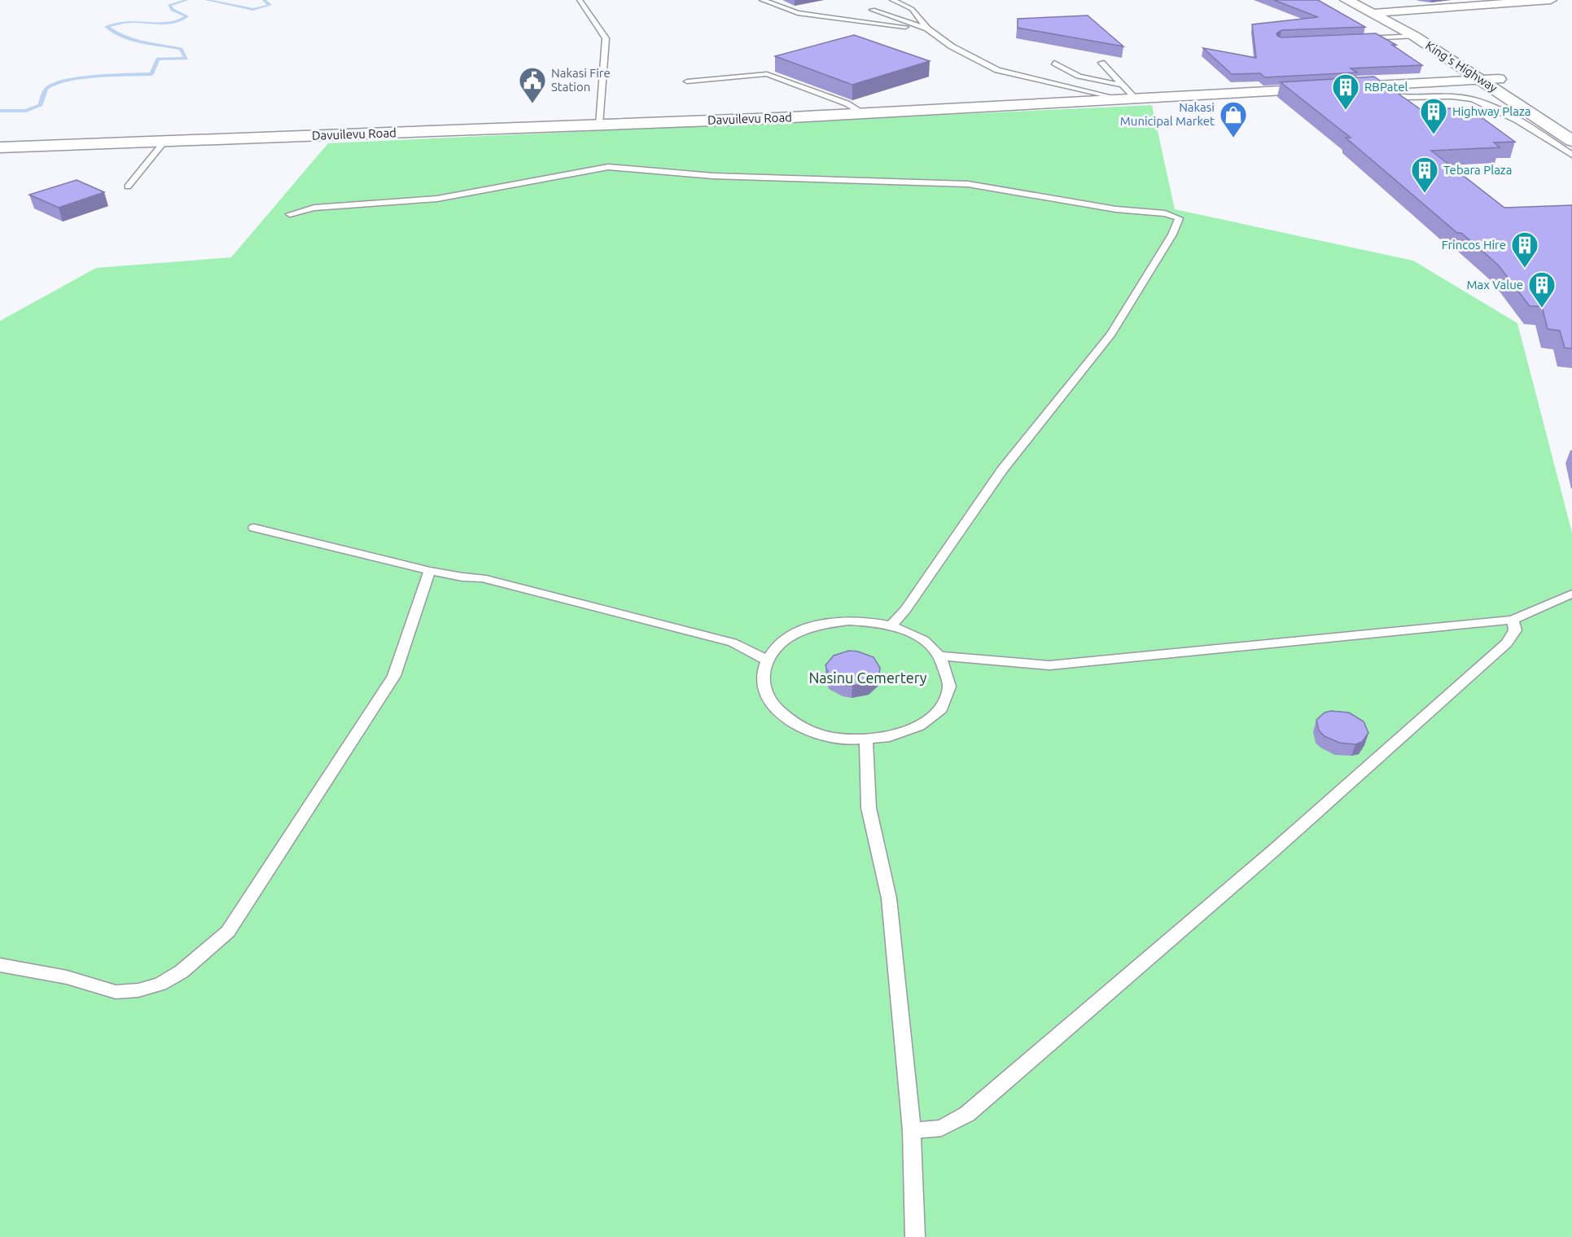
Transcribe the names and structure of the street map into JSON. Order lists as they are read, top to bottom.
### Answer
{
  "streets": {
    "main road": ["King's Highway", "Davuilevu Road"]
  },
  "crossings": [
    ["King's Highway", "Davuilevu Road"]
  ],
  "parks": ["Nasinu Cemertery"],
  "places": {
    "public building": ["Nakasi Fire Station"],
    "building": [
      "RBPatel",
      "Highway Plaza",
      "Tebara Plaza",
      "Frincos Hire",
      "Max Value"
    ],
    "shop": ["Nakasi Municipal Market"]
  }
}
